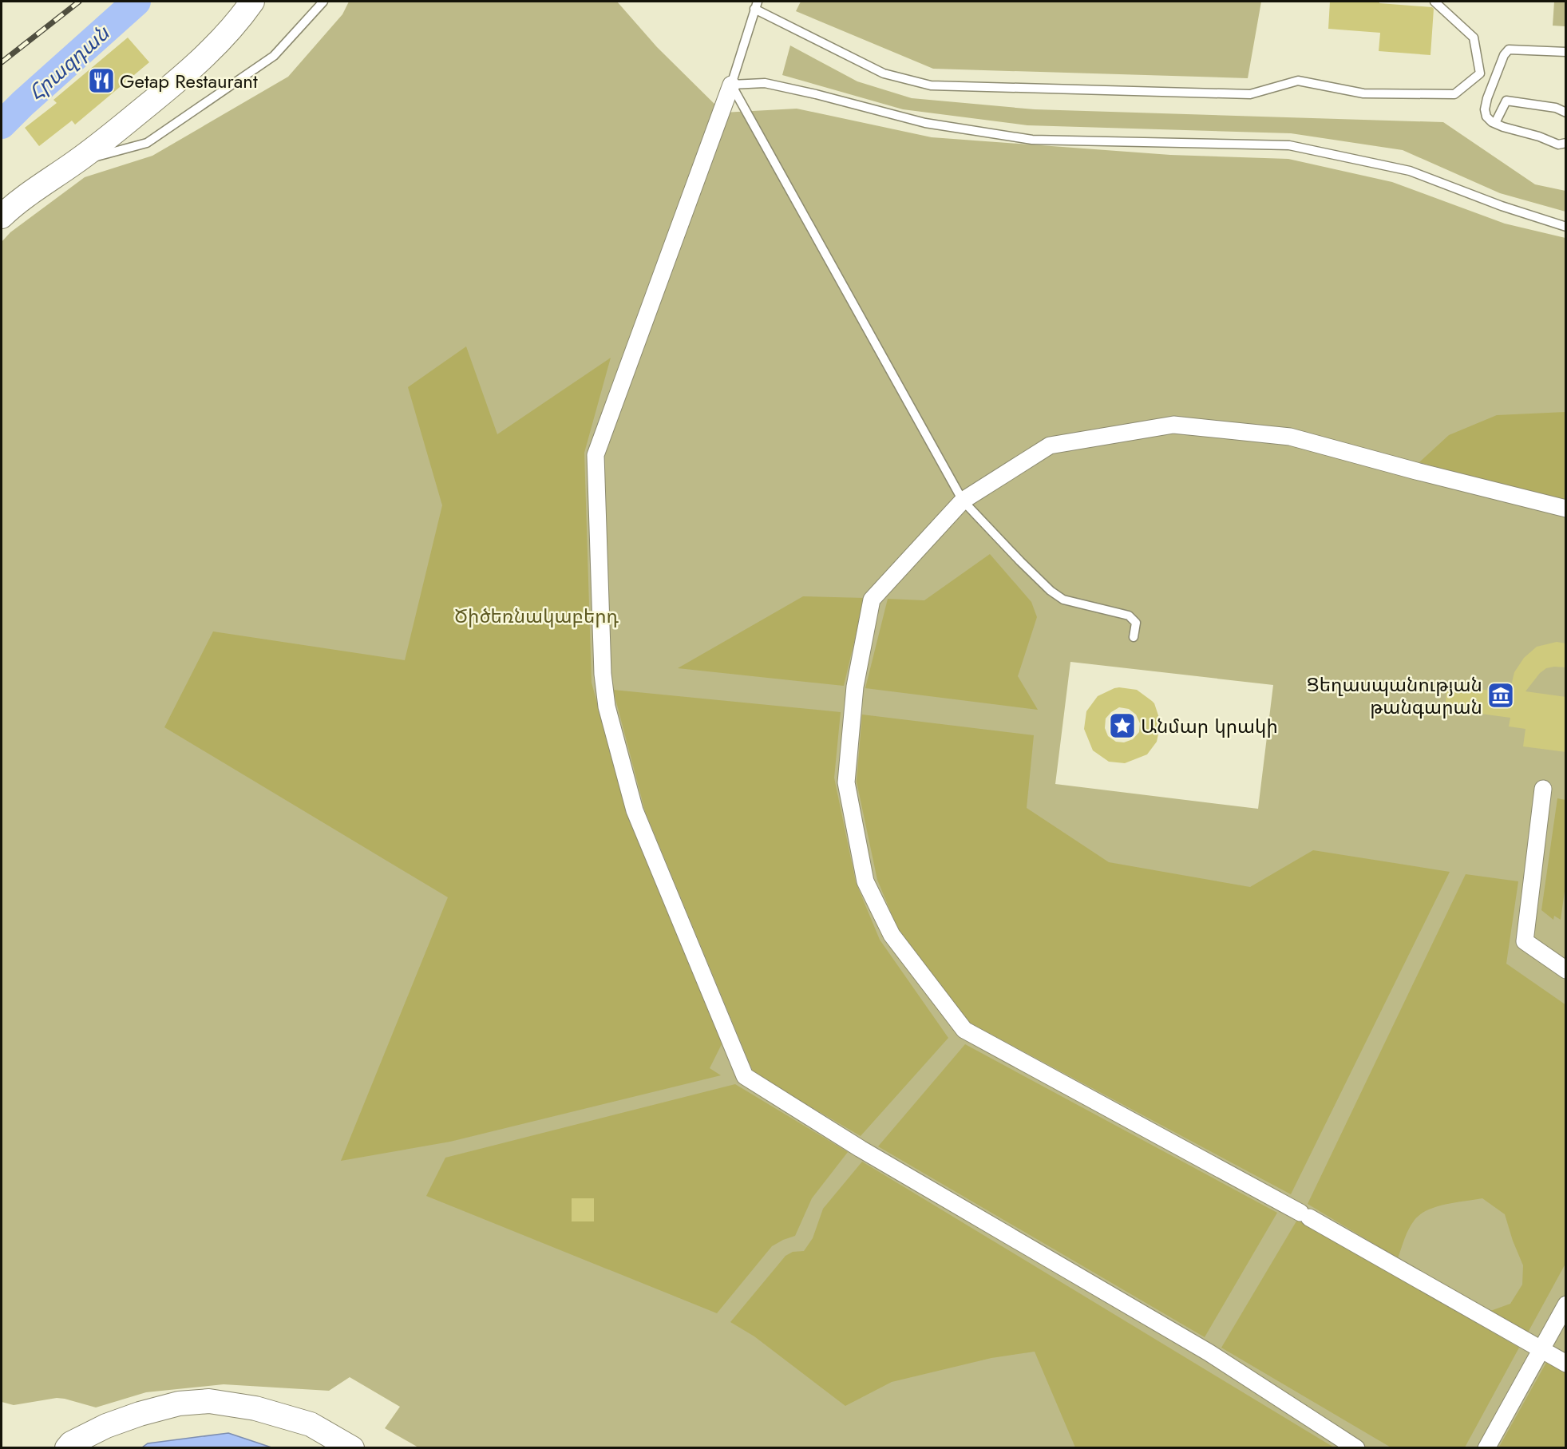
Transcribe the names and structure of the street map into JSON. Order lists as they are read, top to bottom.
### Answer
{
  "water": ["Հրազդան"],
  "parks": ["Ծիծեռնակաբերդ"],
  "places": {
    "restaurant": ["Getap Restaurant"],
    "museum": ["Ցեղասպանության թանգարան"],
    "place": ["Անմար կրակի"]
  }
}
